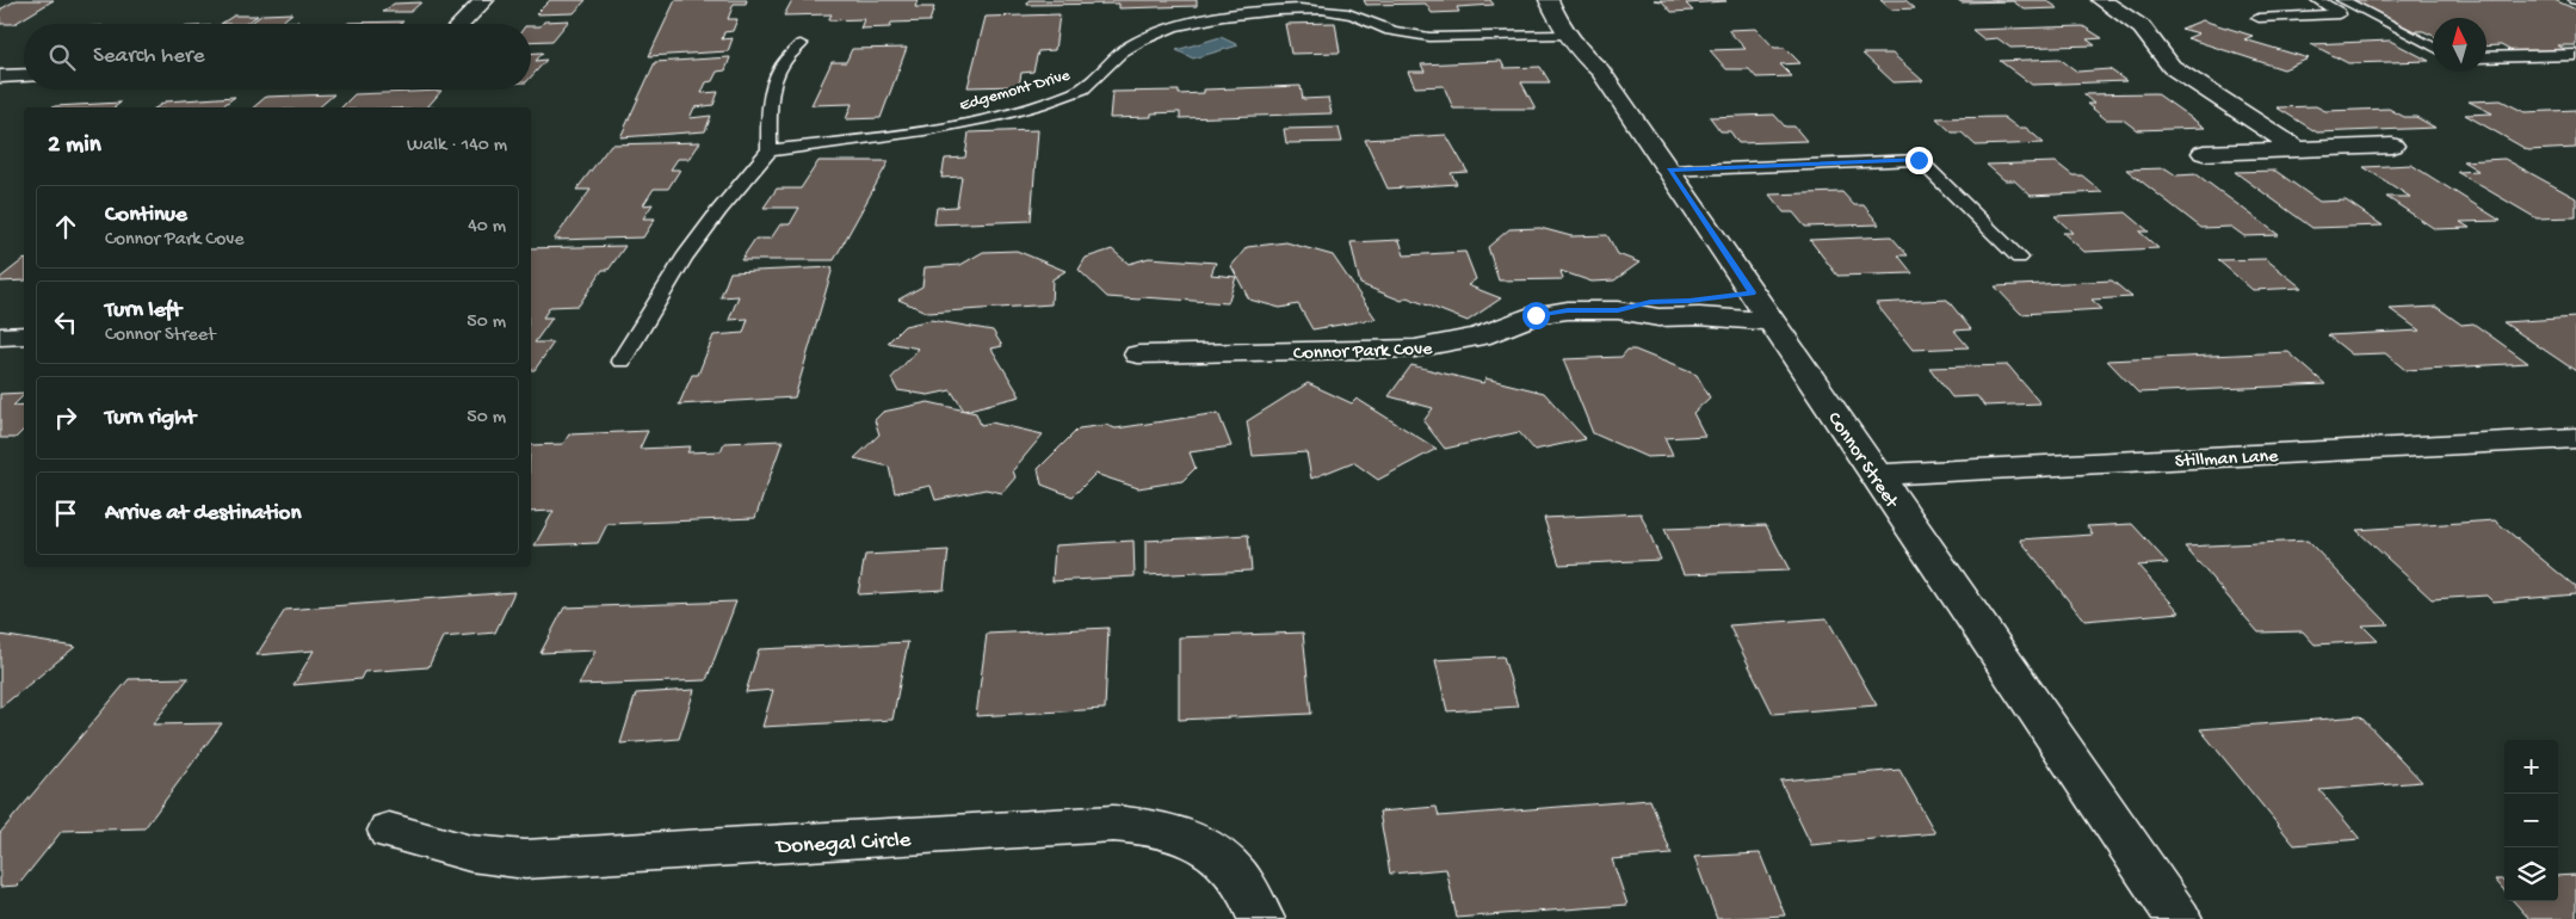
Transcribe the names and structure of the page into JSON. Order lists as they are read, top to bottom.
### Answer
{
  "streets": {
    "street": [
      "Connor Park Cove",
      "Stillman Lane",
      "Connor Street",
      "Donegal Circle"
    ],
    "lane": ["Edgemont Drive"]
  },
  "crossings": [
    ["Edgemont Drive", "Connor Street"],
    ["Connor Park Cove", "Connor Street"],
    ["Stillman Lane", "Connor Street"]
  ],
  "north": "top",
  "page": {
    "search": "Search here",
    "heading": ["2 min", "Walk · 140 m"],
    "list": [
      ["Continue", "Connor Park Cove", "40 m"],
      ["Turn left", "Connor Street", "50 m"],
      ["Turn right", "50 m"],
      "Arrive at destination"
    ],
    "map_buttons": ["+", "−"]
  }
}
